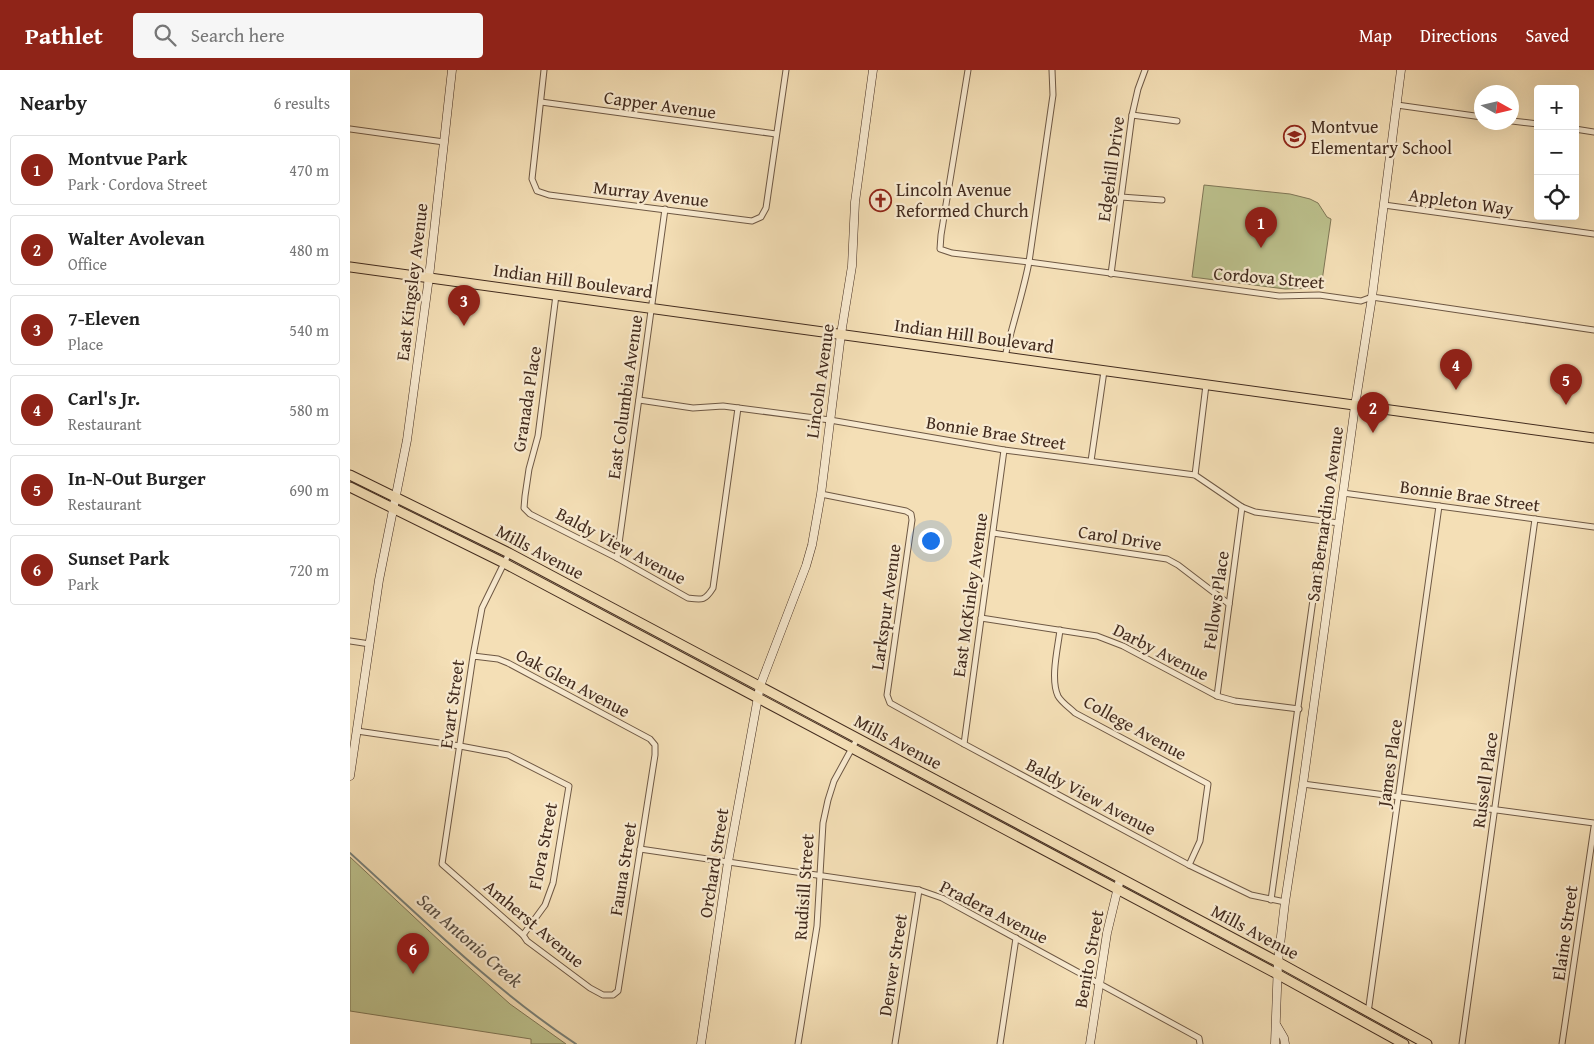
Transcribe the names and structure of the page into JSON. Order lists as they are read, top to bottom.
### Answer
{
  "streets": {
    "main road": ["Indian Hill Boulevard", "Mills Avenue"],
    "street": [
      "Capper Avenue",
      "Edgehill Drive",
      "Murray Avenue",
      "Appleton Way",
      "Cordova Street",
      "East Kingsley Avenue",
      "Lincoln Avenue",
      "East Columbia Avenue",
      "Granada Place",
      "Bonnie Brae Street",
      "San Bernardino Avenue",
      "Carol Drive",
      "Baldy View Avenue",
      "East McKinley Avenue",
      "Fellows Place",
      "Larkspur Avenue",
      "Darby Avenue",
      "Oak Glen Avenue",
      "Evart Street",
      "College Avenue",
      "James Place",
      "Russell Place",
      "Flora Street",
      "Orchard Street",
      "Fauna Street",
      "Rudisill Street",
      "Pradera Avenue",
      "Amherst Avenue",
      "Elaine Street",
      "Benito Street",
      "Denver Street"
    ]
  },
  "crossings": [
    ["Capper Avenue", "Murray Avenue"],
    ["Edgehill Drive", "Cordova Street"],
    ["Murray Avenue", "East Columbia Avenue"],
    ["Appleton Way", "San Bernardino Avenue"],
    ["Cordova Street", "San Bernardino Avenue"],
    ["Indian Hill Boulevard", "East Kingsley Avenue"],
    ["Indian Hill Boulevard", "Lincoln Avenue"],
    ["Indian Hill Boulevard", "East Columbia Avenue"],
    ["Indian Hill Boulevard", "Granada Place"],
    ["Indian Hill Boulevard", "San Bernardino Avenue"],
    ["East Kingsley Avenue", "Mills Avenue"],
    ["Lincoln Avenue", "Bonnie Brae Street"],
    ["Lincoln Avenue", "Mills Avenue"],
    ["Lincoln Avenue", "Larkspur Avenue"],
    ["Lincoln Avenue", "Orchard Street"],
    ["East Columbia Avenue", "Bonnie Brae Street"],
    ["East Columbia Avenue", "Baldy View Avenue"],
    ["Granada Place", "Baldy View Avenue"],
    ["Bonnie Brae Street", "San Bernardino Avenue"],
    ["Bonnie Brae Street", "Baldy View Avenue"],
    ["Bonnie Brae Street", "East McKinley Avenue"],
    ["Bonnie Brae Street", "Fellows Place"],
    ["Bonnie Brae Street", "James Place"],
    ["Bonnie Brae Street", "Russell Place"],
    ["San Bernardino Avenue", "Baldy View Avenue"],
    ["San Bernardino Avenue", "Mills Avenue"],
    ["Carol Drive", "East McKinley Avenue"],
    ["Carol Drive", "Fellows Place"],
    ["Baldy View Avenue", "East McKinley Avenue"],
    ["Baldy View Avenue", "Larkspur Avenue"],
    ["Baldy View Avenue", "College Avenue"],
    ["Mills Avenue", "Evart Street"],
    ["Mills Avenue", "James Place"],
    ["Mills Avenue", "Orchard Street"],
    ["Mills Avenue", "Rudisill Street"],
    ["Mills Avenue", "Benito Street"],
    ["East McKinley Avenue", "Darby Avenue"],
    ["Fellows Place", "Darby Avenue"],
    ["Darby Avenue", "College Avenue"],
    ["Oak Glen Avenue", "Evart Street"],
    ["Oak Glen Avenue", "Fauna Street"],
    ["Evart Street", "Flora Street"],
    ["Evart Street", "Amherst Avenue"],
    ["Flora Street", "Amherst Avenue"],
    ["Orchard Street", "Pradera Avenue"],
    ["Fauna Street", "Pradera Avenue"],
    ["Fauna Street", "Amherst Avenue"],
    ["Rudisill Street", "Pradera Avenue"],
    ["Pradera Avenue", "Benito Street"],
    ["Pradera Avenue", "Denver Street"]
  ],
  "water": ["San Antonio Creek"],
  "places": {
    "school or university": ["Montvue Elementary School"],
    "church": ["Lincoln Avenue Reformed Church"]
  },
  "north": "right",
  "page": {
    "header": "Pathlet",
    "search": "Search here",
    "nav": ["Map", "Directions", "Saved"],
    "heading": ["Nearby", "6 results"],
    "map_buttons": ["+", "−"],
    "list": [
      {
        "mark": "1",
        "name": "Montvue Park",
        "note": "Park · Cordova Street",
        "value": "470 m"
      },
      {
        "mark": "2",
        "name": "Walter Avolevan",
        "note": "Office",
        "value": "480 m"
      },
      {
        "mark": "3",
        "name": "7-Eleven",
        "note": "Place",
        "value": "540 m"
      },
      {
        "mark": "4",
        "name": "Carl's Jr.",
        "note": "Restaurant",
        "value": "580 m"
      },
      {
        "mark": "5",
        "name": "In-N-Out Burger",
        "note": "Restaurant",
        "value": "690 m"
      },
      {
        "mark": "6",
        "name": "Sunset Park",
        "note": "Park",
        "value": "720 m"
      }
    ],
    "pins": [
      "1",
      "3",
      "4",
      "5",
      "2",
      "6"
    ]
  }
}
